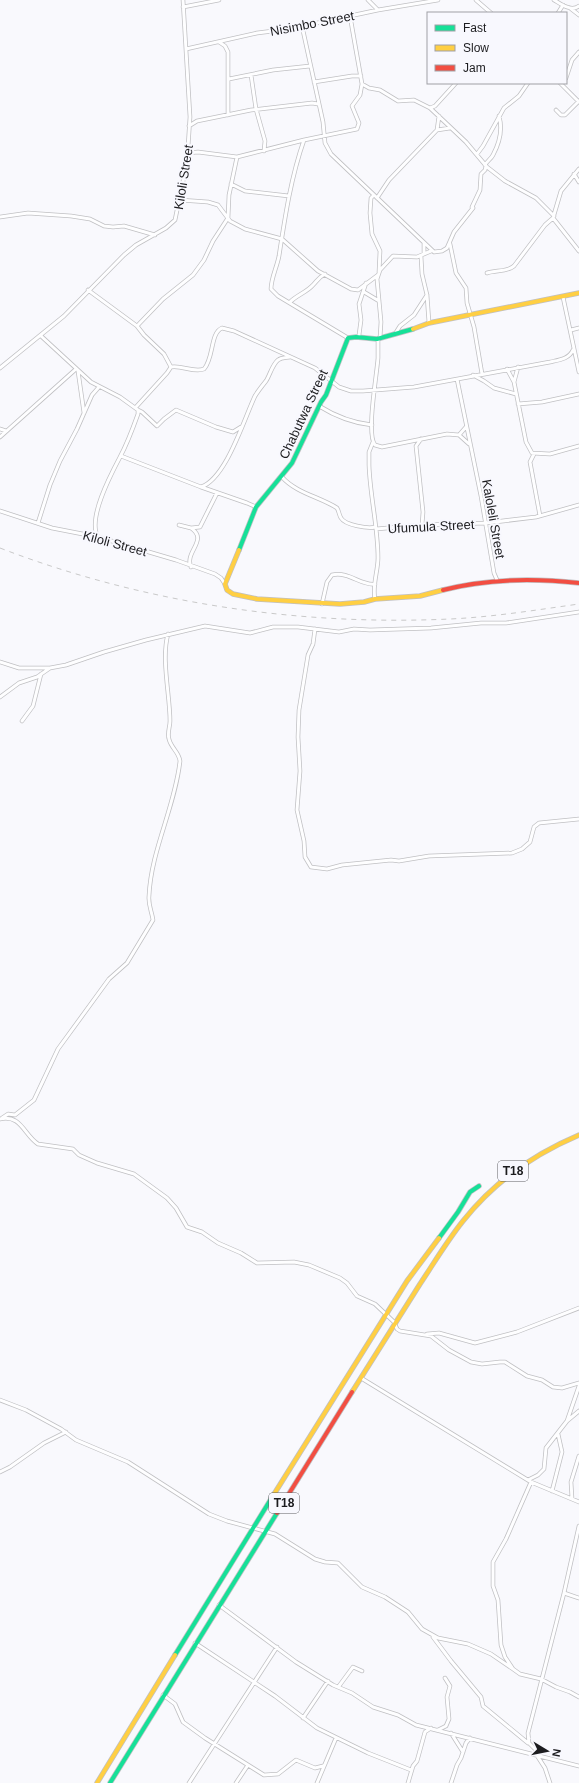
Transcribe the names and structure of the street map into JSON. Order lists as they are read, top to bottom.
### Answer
{
  "streets": {
    "main road": ["Chabutwa Street", "T18"],
    "street": [
      "Nisimbo Street",
      "Kiloli Street",
      "Kaloleli Street",
      "Ufumula Street"
    ]
  },
  "crossings": [
    ["Nisimbo Street", "Kiloli Street"],
    ["Kiloli Street", "Chabutwa Street"],
    ["Chabutwa Street", "Ufumula Street"],
    ["Kaloleli Street", "Ufumula Street"]
  ],
  "legend": ["Fast", "Slow", "Jam"],
  "north": "right"
}
